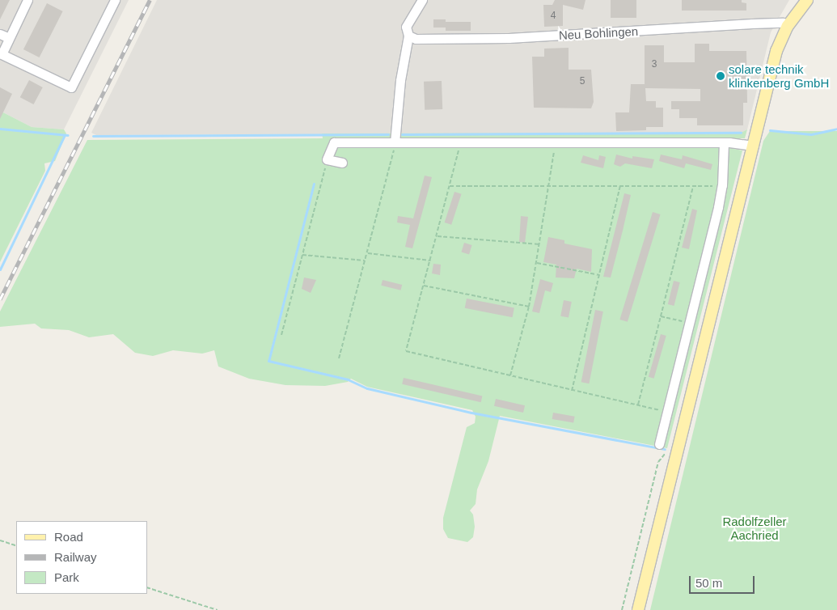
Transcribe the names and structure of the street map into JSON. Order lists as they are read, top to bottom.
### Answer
{
  "streets": {
    "street": ["Neu Bohlingen"]
  },
  "parks": ["Radolfzeller Aachried"],
  "places": ["solare technik klinkenberg GmbH"],
  "house_numbers": ["4", "3", "5"],
  "legend": ["Road", "Railway", "Park"],
  "scale_bar": "50 m"
}
